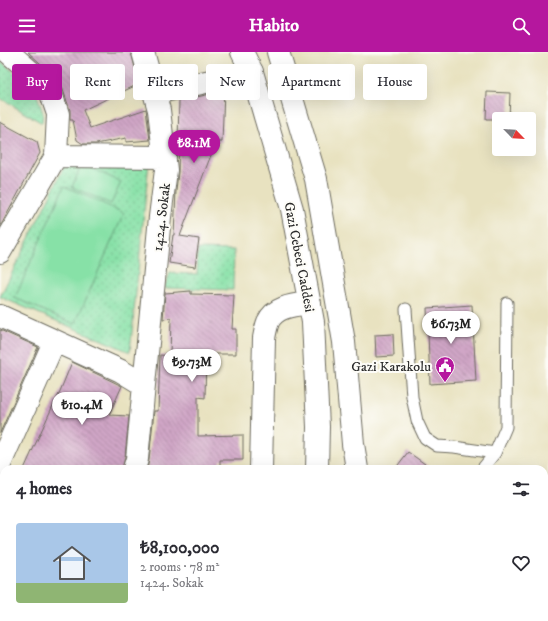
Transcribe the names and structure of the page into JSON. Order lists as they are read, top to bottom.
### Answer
{
  "streets": {
    "street": ["1424. Sokak", "Gazi Cebeci Caddesi"]
  },
  "places": {
    "public building": ["Gazi Karakolu"]
  },
  "north": "bottom right",
  "page": {
    "header": "Habito",
    "chip": [
      "Buy",
      "Rent",
      "Filters",
      "New",
      "Apartment",
      "House"
    ],
    "price": [
      "₺8.1M",
      "₺6.73M",
      "₺9.73M",
      "₺10.4M"
    ],
    "heading": "4 homes",
    "list": [
      {
        "name": "₺8,100,000",
        "note": "2 rooms · 78 m² · 1424. Sokak"
      }
    ]
  }
}
